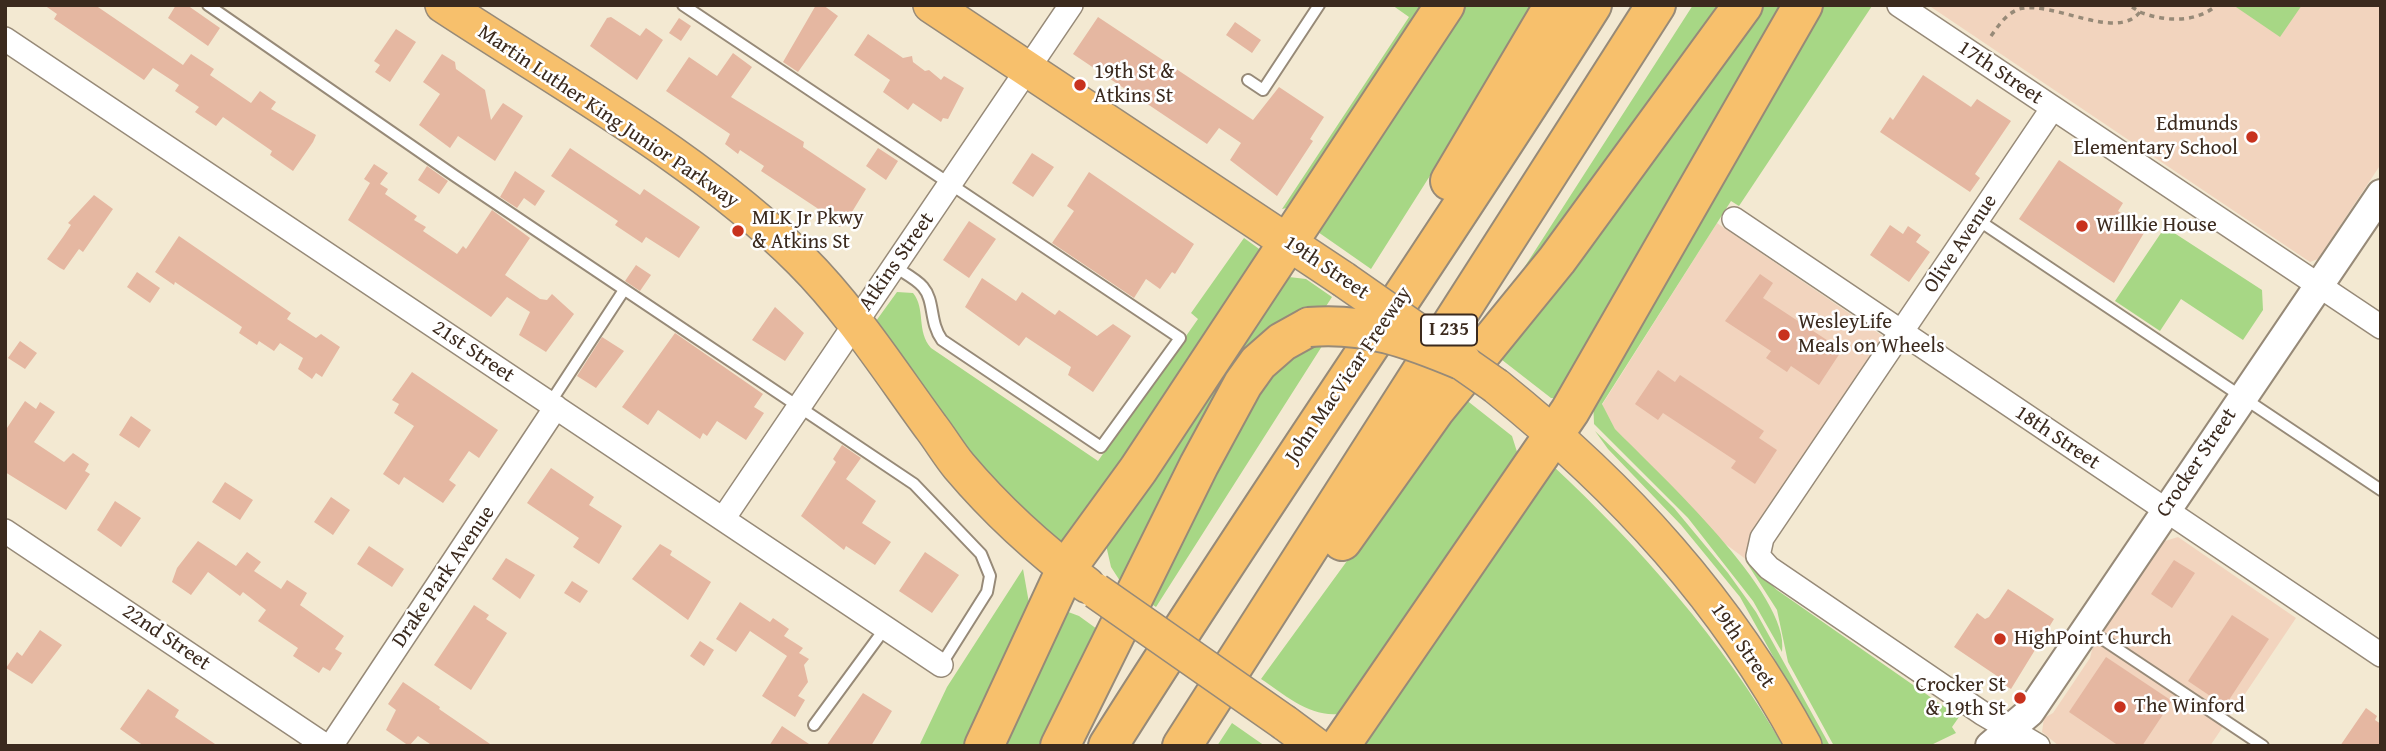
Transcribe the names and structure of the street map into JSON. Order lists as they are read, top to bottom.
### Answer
{
  "streets": {
    "highway": ["I 235", "John MacVicar Freeway"],
    "main road": ["Martin Luther King Junior Parkway", "19th Street"],
    "street": [
      "17th Street",
      "Olive Avenue",
      "Atkins Street",
      "21st Street",
      "18th Street",
      "Crocker Street",
      "Drake Park Avenue",
      "22nd Street"
    ]
  },
  "crossings": [
    ["17th Street", "Olive Avenue"],
    ["17th Street", "Crocker Street"],
    ["Martin Luther King Junior Parkway", "Atkins Street"],
    ["Olive Avenue", "18th Street"],
    ["Olive Avenue", "Crocker Street"],
    ["Atkins Street", "19th Street"],
    ["Atkins Street", "21st Street"],
    ["21st Street", "Drake Park Avenue"],
    ["18th Street", "Crocker Street"]
  ],
  "places": [
    "19th St & Atkins St",
    "Edmunds Elementary School",
    "Willkie House",
    "MLK Jr Pkwy & Atkins St",
    "WesleyLife Meals on Wheels",
    "HighPoint Church",
    "Crocker St & 19th St",
    "The Winford"
  ]
}
